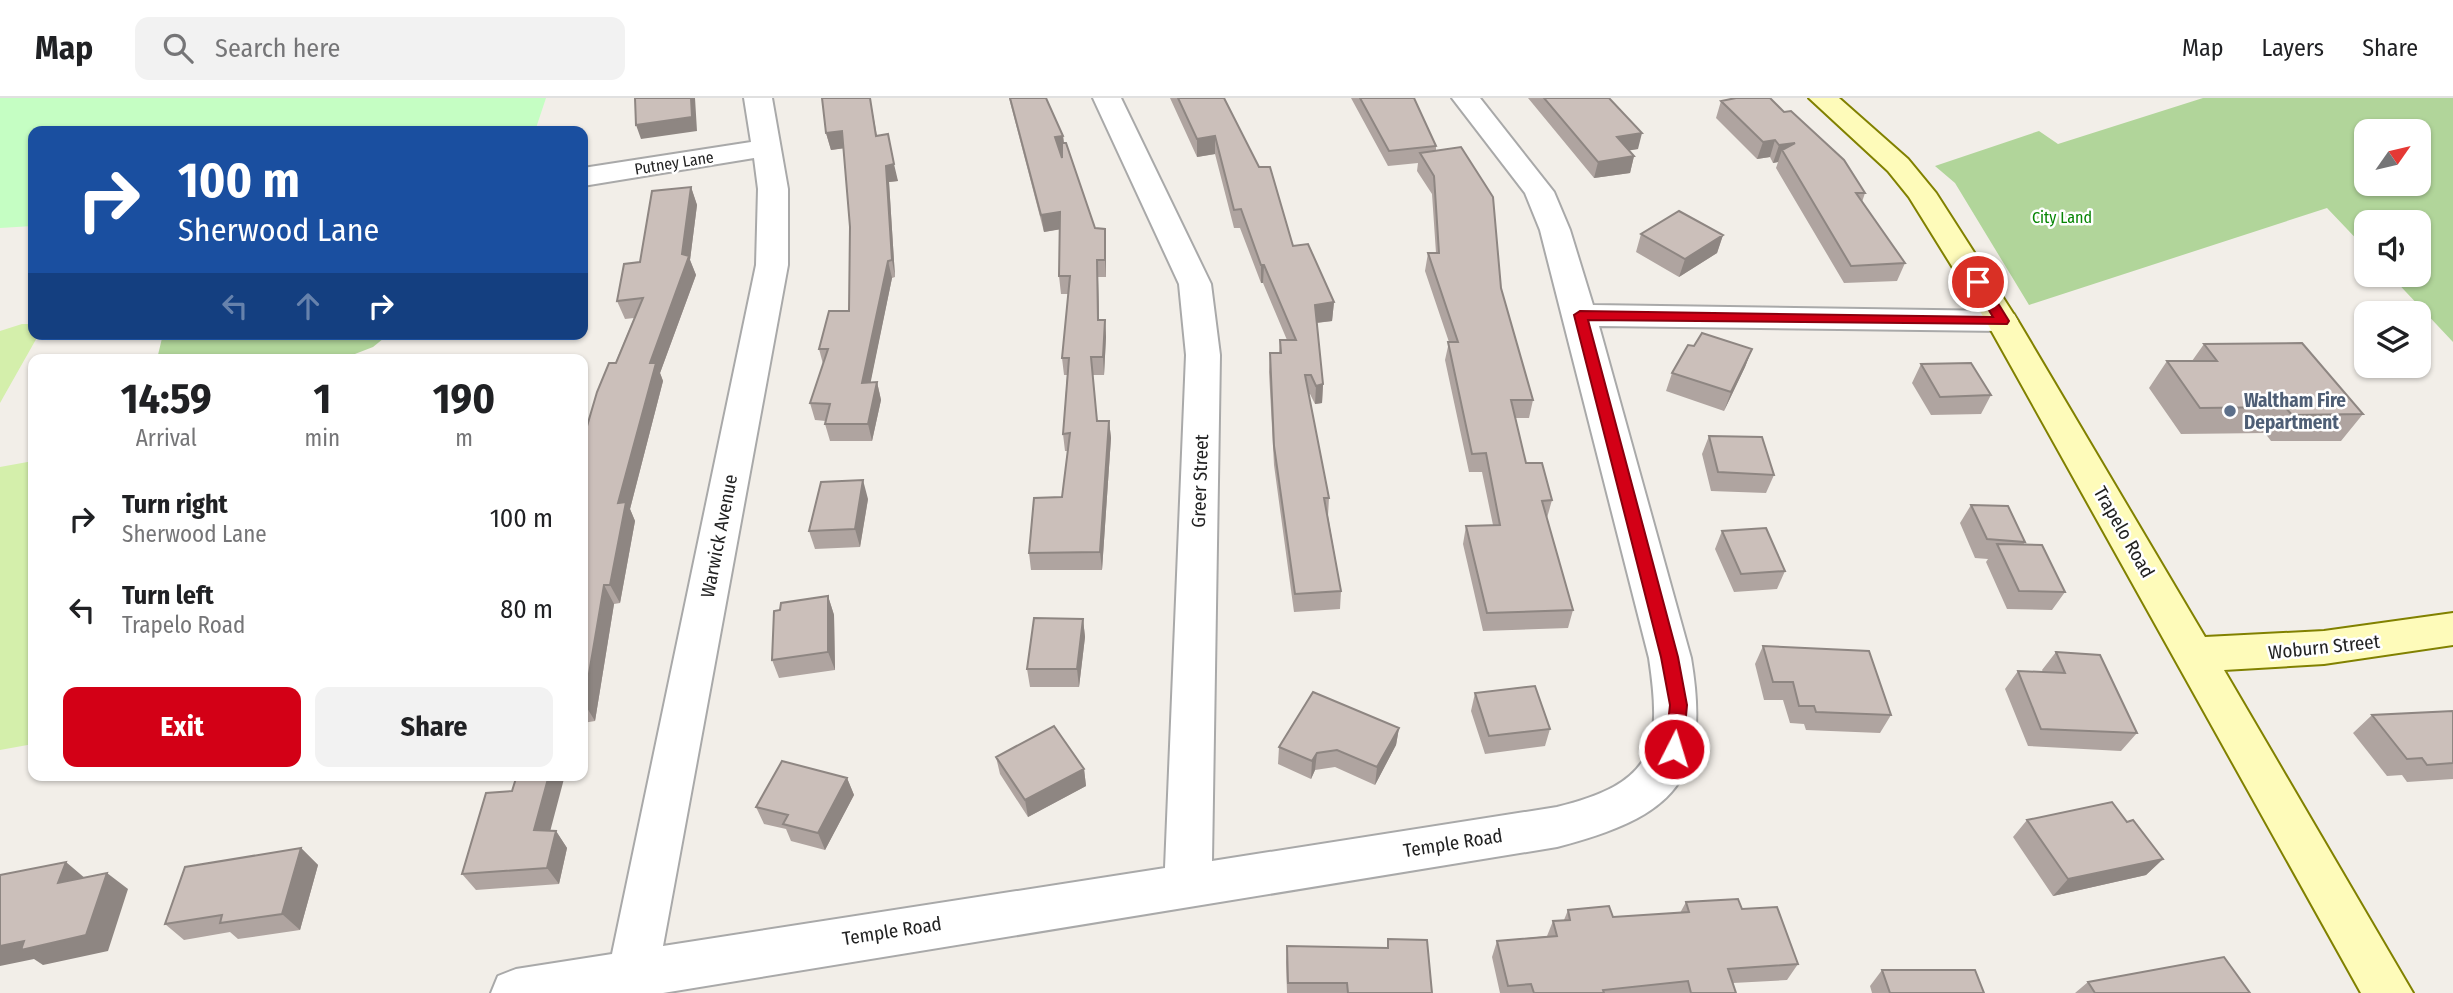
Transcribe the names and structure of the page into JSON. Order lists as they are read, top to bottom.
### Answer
{
  "streets": {
    "main road": ["Trapelo Road", "Woburn Street"],
    "street": [
      "Putney Lane",
      "Greer Street",
      "Warwick Avenue",
      "Temple Road"
    ]
  },
  "crossings": [
    ["Putney Lane", "Warwick Avenue"],
    ["Greer Street", "Temple Road"],
    ["Trapelo Road", "Woburn Street"],
    ["Warwick Avenue", "Temple Road"]
  ],
  "parks": ["City Land"],
  "places": ["Waltham Fire Department"],
  "north": "top right",
  "page": {
    "header": "Map",
    "search": "Search here",
    "nav": ["Map", "Layers", "Share"],
    "turn": ["100 m", "Sherwood Lane"],
    "eta": [
      "14:59",
      "Arrival",
      "1",
      "min",
      "190",
      "m"
    ],
    "list": [
      {
        "name": "Turn right",
        "note": "Sherwood Lane",
        "value": "100 m"
      },
      {
        "name": "Turn left",
        "note": "Trapelo Road",
        "value": "80 m"
      }
    ],
    "buttons": ["Exit", "Share"]
  }
}
